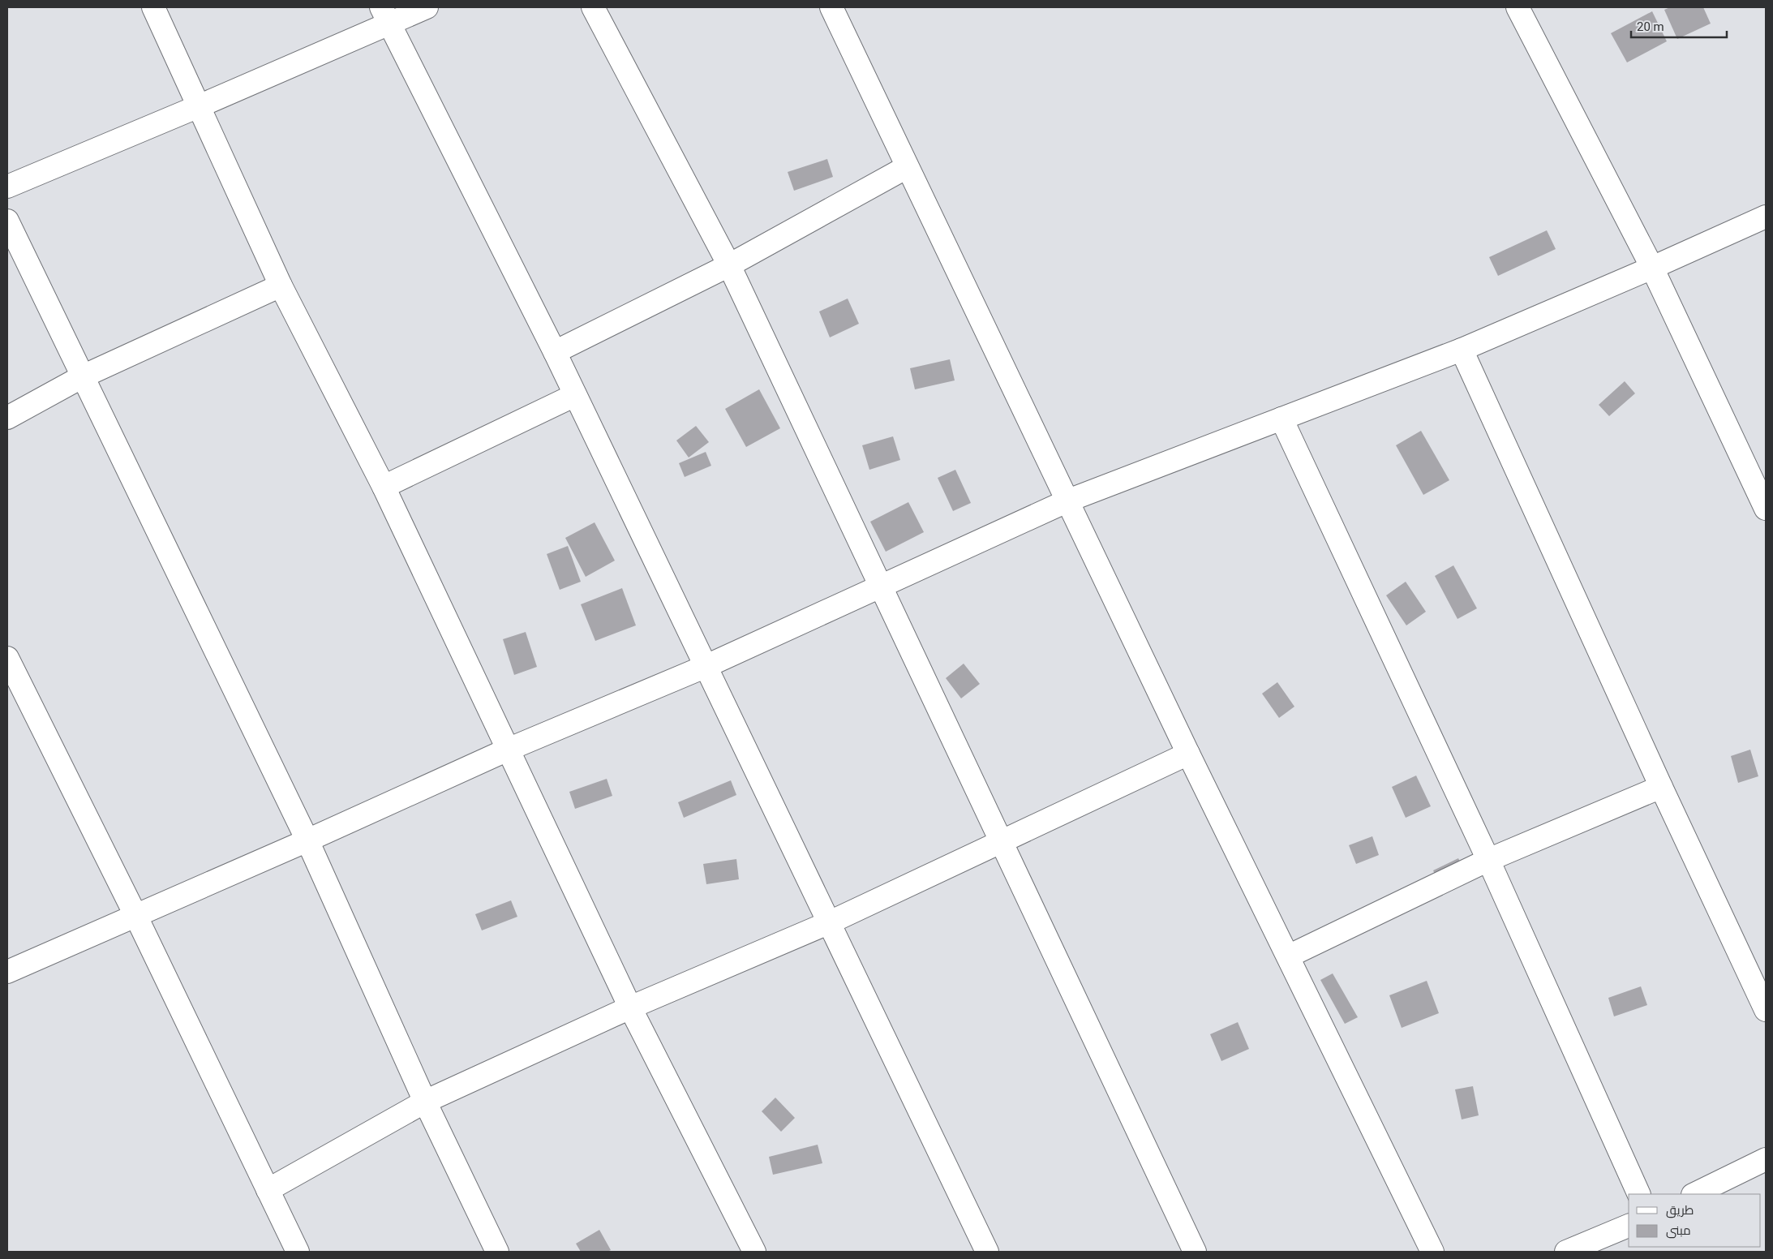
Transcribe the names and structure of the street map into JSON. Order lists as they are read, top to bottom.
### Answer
{
  "legend": ["طريق", "مبنى"],
  "scale_bar": "20 m"
}
